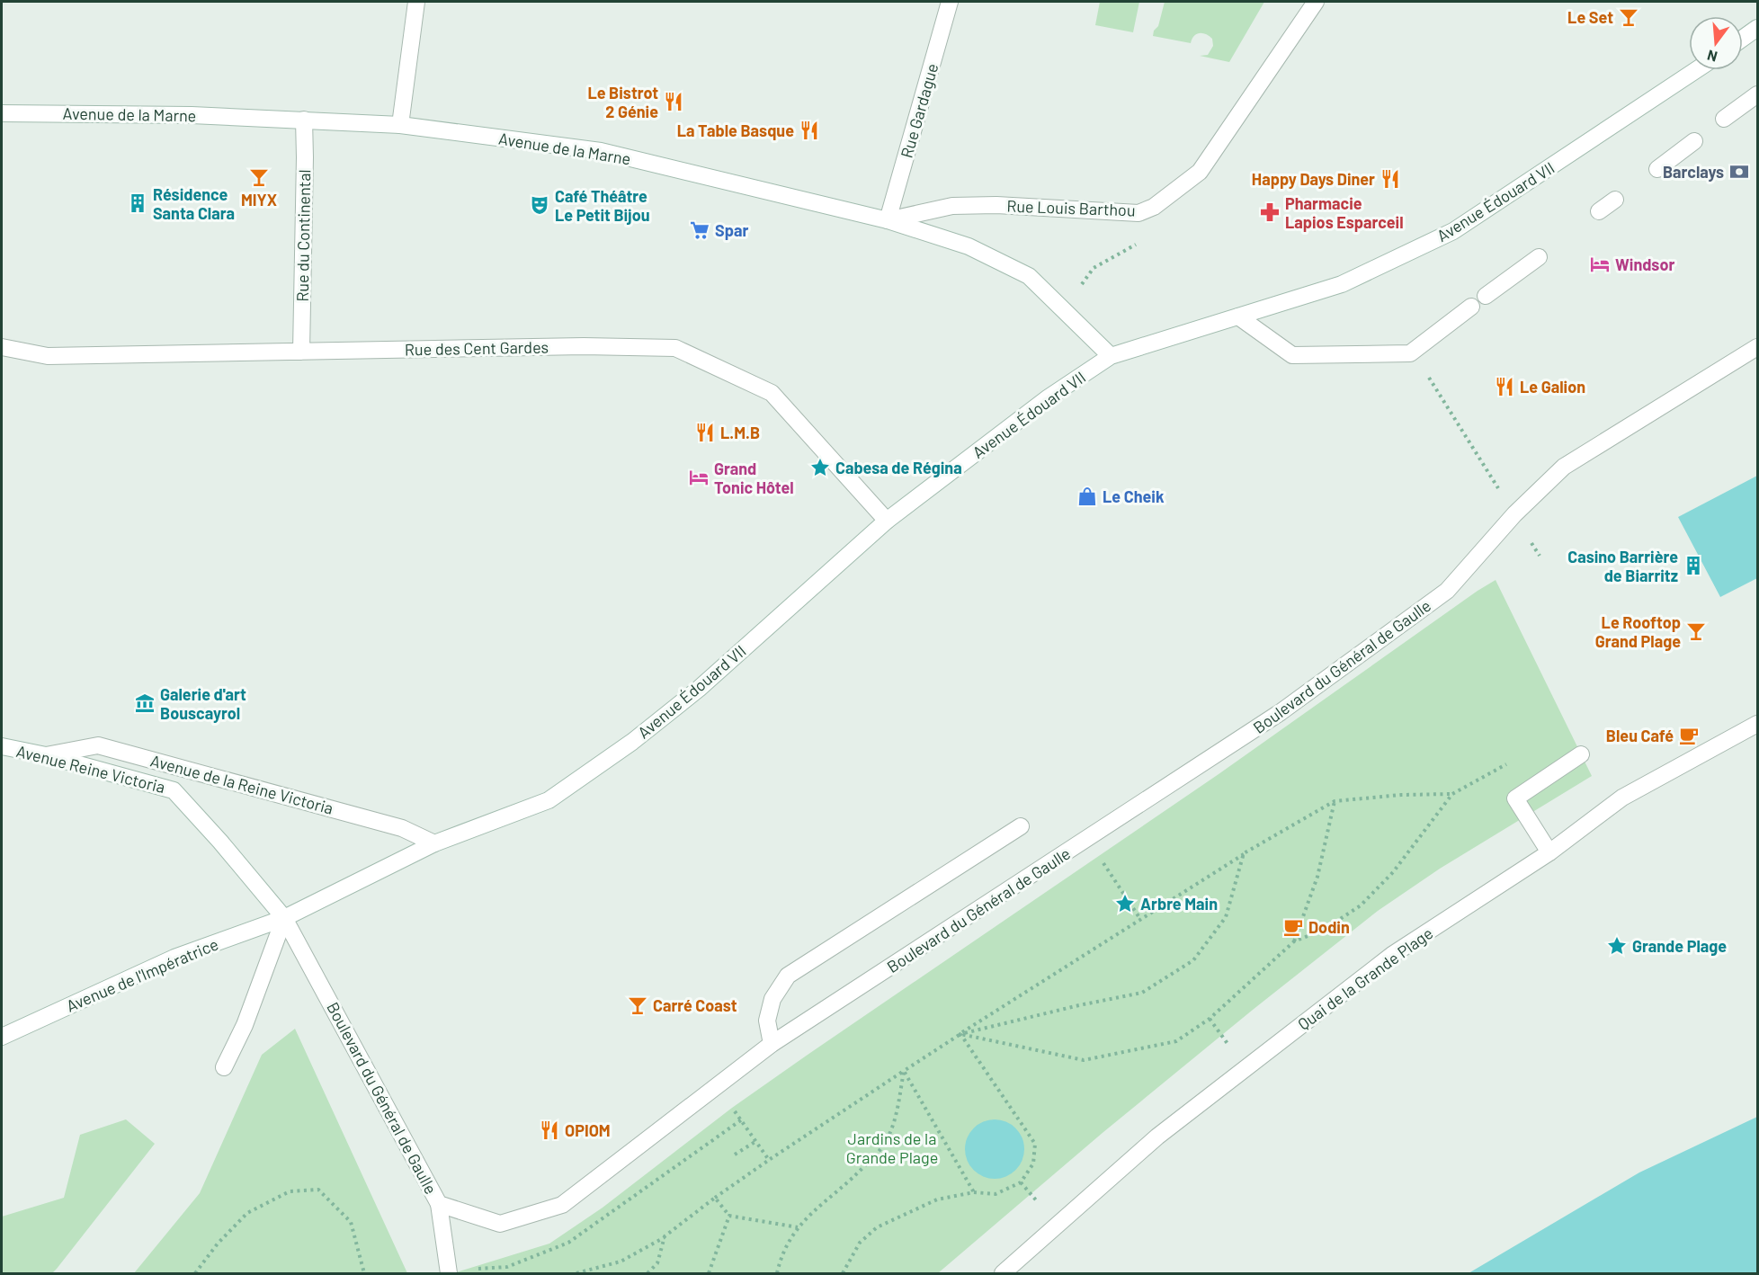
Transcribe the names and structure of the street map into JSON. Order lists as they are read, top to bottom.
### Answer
{
  "streets": {
    "street": [
      "Rue Gardague",
      "Avenue de la Marne",
      "Avenue Édouard VII",
      "Rue Louis Barthou",
      "Rue du Continental",
      "Rue des Cent Gardes",
      "Boulevard du Général de Gaulle",
      "Avenue Reine Victoria",
      "Avenue de la Reine Victoria",
      "Avenue de l'Impératrice",
      "Quai de la Grande Plage"
    ]
  },
  "crossings": [
    ["Rue Gardague", "Avenue de la Marne"],
    ["Rue Gardague", "Rue Louis Barthou"],
    ["Avenue de la Marne", "Avenue Édouard VII"],
    ["Avenue de la Marne", "Rue Louis Barthou"],
    ["Avenue de la Marne", "Rue du Continental"],
    ["Avenue Édouard VII", "Rue des Cent Gardes"],
    ["Avenue Édouard VII", "Boulevard du Général de Gaulle"],
    ["Avenue Édouard VII", "Avenue Reine Victoria"],
    ["Avenue Édouard VII", "Avenue de la Reine Victoria"],
    ["Avenue Édouard VII", "Avenue de l'Impératrice"],
    ["Rue du Continental", "Rue des Cent Gardes"],
    ["Boulevard du Général de Gaulle", "Avenue Reine Victoria"],
    ["Boulevard du Général de Gaulle", "Avenue de l'Impératrice"],
    ["Avenue Reine Victoria", "Avenue de la Reine Victoria"],
    ["Avenue Reine Victoria", "Avenue de l'Impératrice"]
  ],
  "parks": ["Jardins de la Grande Plage"],
  "places": {
    "bar": [
      "Le Set",
      "MIYX",
      "Le Rooftop Grand Plage",
      "Carré Coast"
    ],
    "restaurant": [
      "Le Bistrot 2 Génie",
      "La Table Basque",
      "Happy Days Diner",
      "Le Galion",
      "L.M.B",
      "OPIOM"
    ],
    "bank": ["Barclays"],
    "building": ["Résidence Santa Clara", "Casino Barrière de Biarritz"],
    "theatre": ["Café Théâtre Le Petit Bijou"],
    "pharmacy": ["Pharmacie Lapios Esparceil"],
    "supermarket": ["Spar"],
    "hotel": ["Windsor", "Grand Tonic Hôtel"],
    "place": ["Cabesa de Régina", "Arbre Main", "Grande Plage"],
    "shop": ["Le Cheik"],
    "museum": ["Galerie d'art Bouscayrol"],
    "cafe": ["Bleu Café", "Dodin"]
  },
  "north": "bottom"
}
